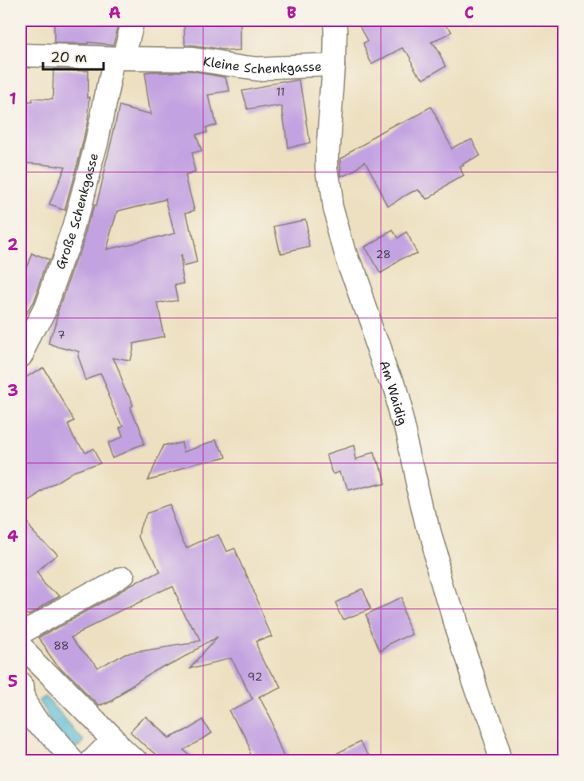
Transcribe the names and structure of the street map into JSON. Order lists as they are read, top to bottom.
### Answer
{
  "streets": {
    "street": ["Kleine Schenkgasse", "Große Schenkgasse", "Am Waidig"]
  },
  "crossings": [
    ["Kleine Schenkgasse", "Große Schenkgasse"],
    ["Kleine Schenkgasse", "Am Waidig"]
  ],
  "house_numbers": [
    "11",
    "28",
    "7",
    "88",
    "92"
  ],
  "scale_bar": "20 m",
  "grid": {
    "columns": ["A", "B", "C"],
    "rows": [
      "1",
      "2",
      "3",
      "4",
      "5"
    ]
  }
}
